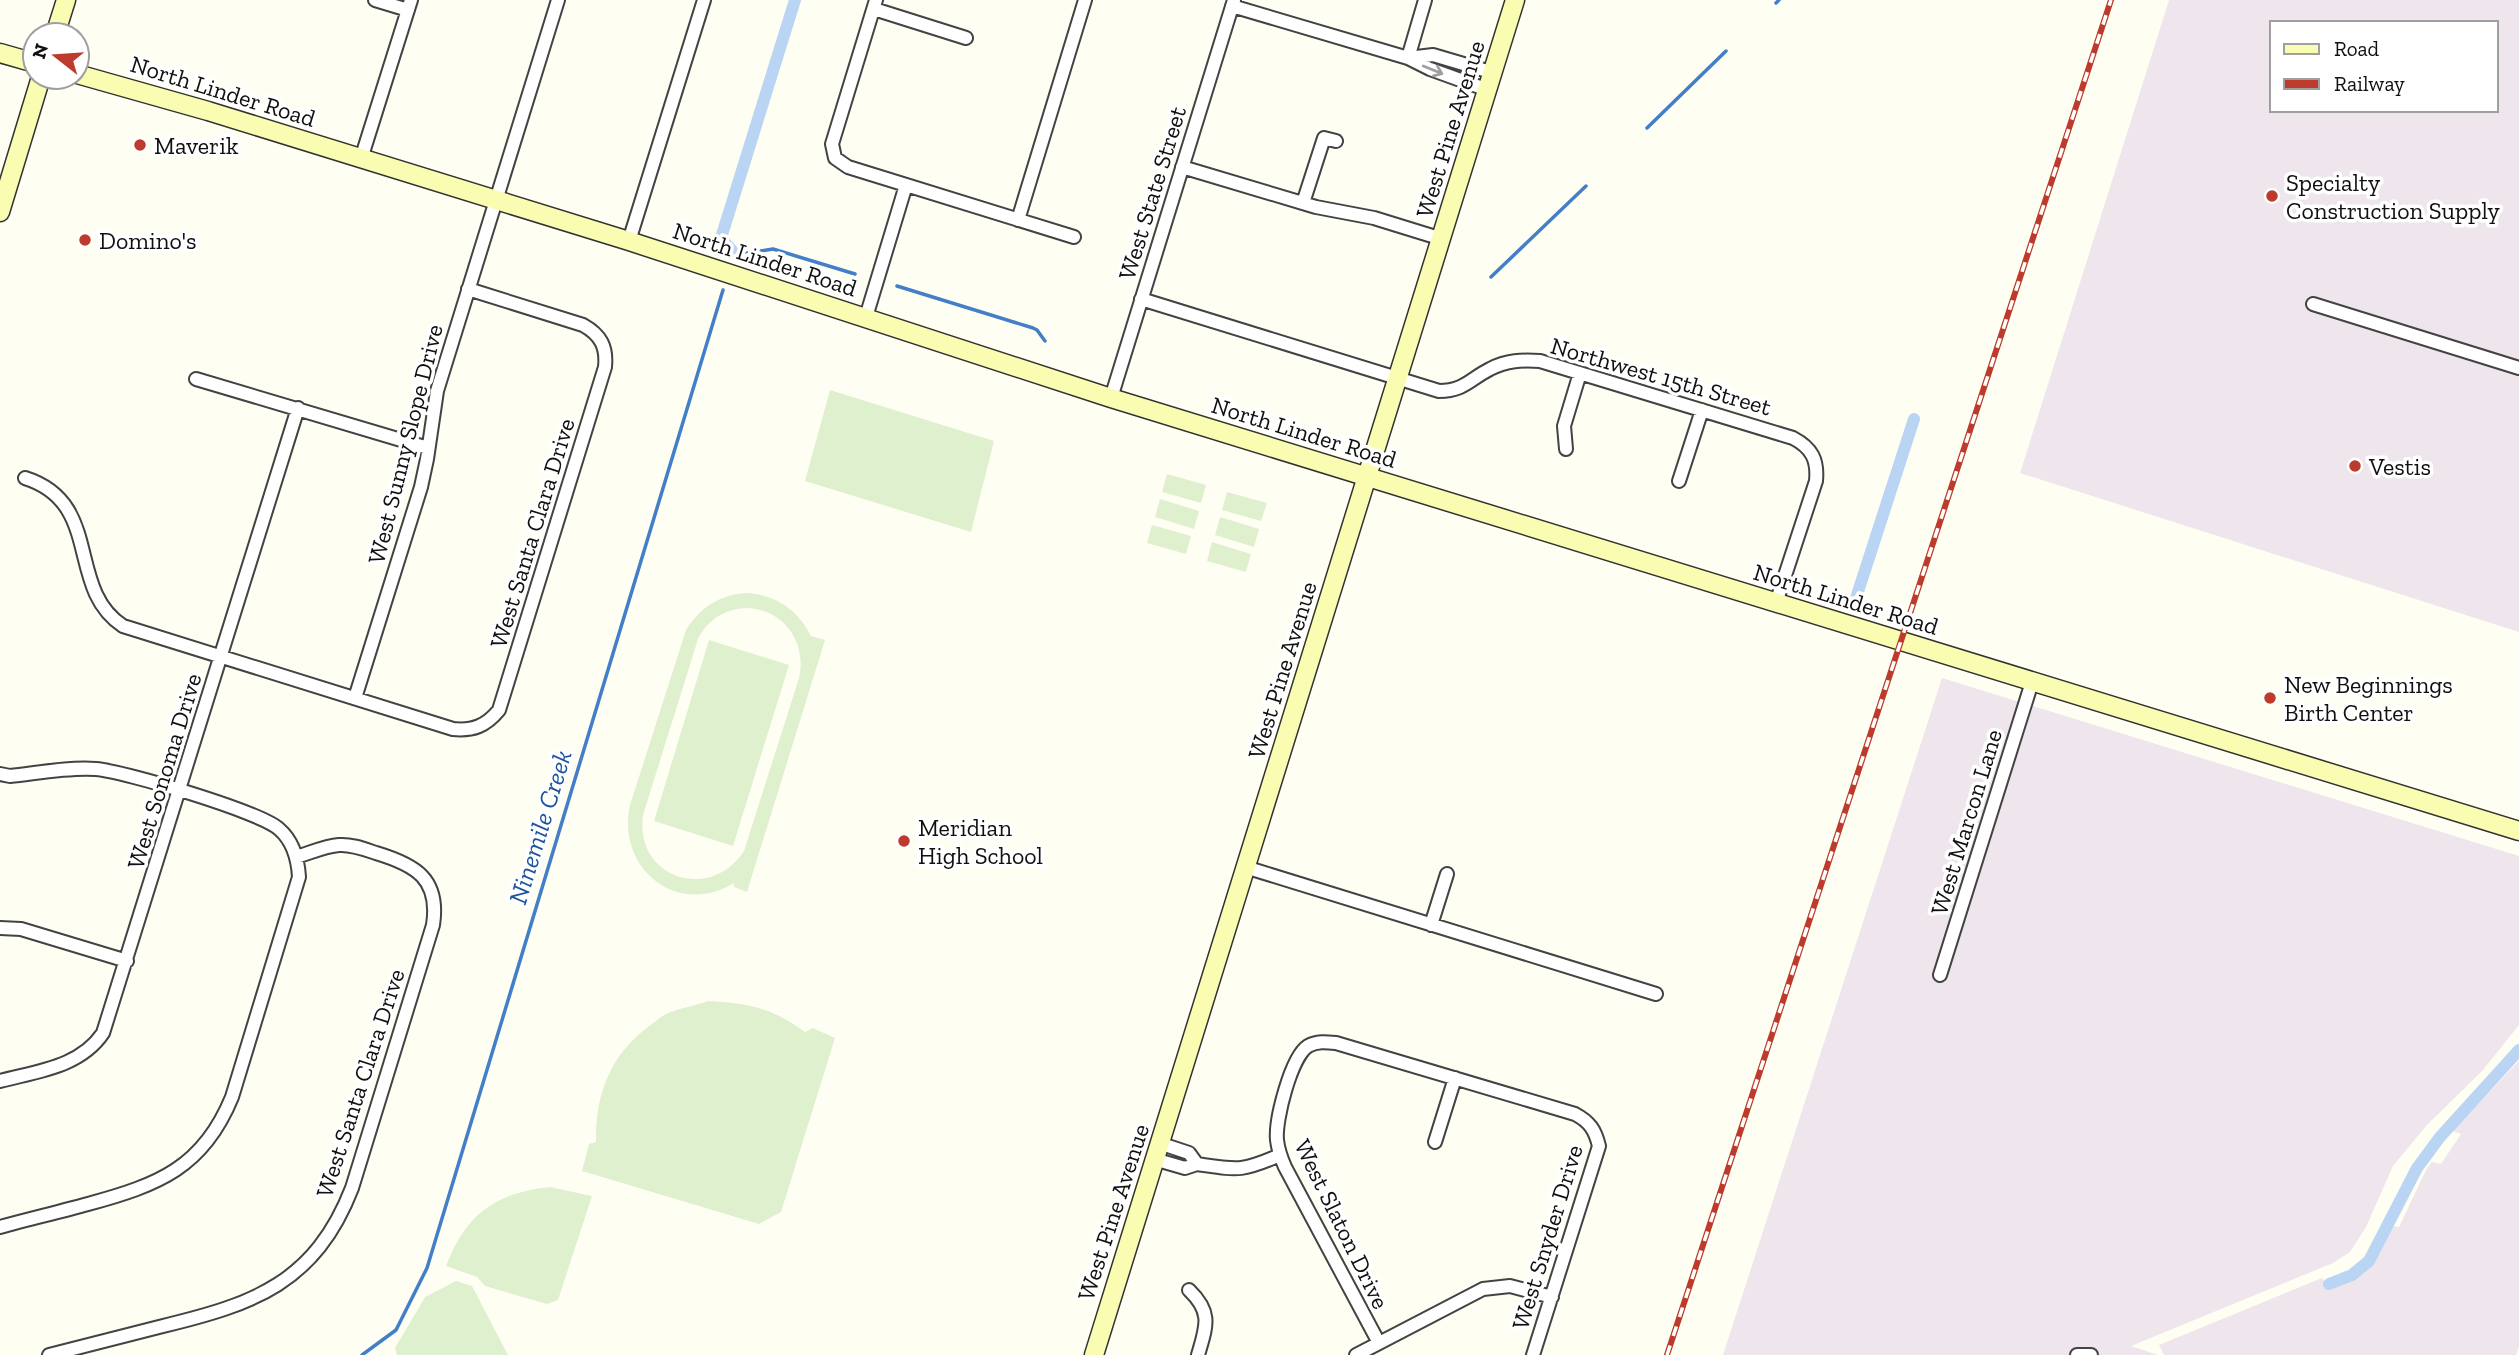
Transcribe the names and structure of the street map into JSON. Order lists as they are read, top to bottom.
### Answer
{
  "streets": {
    "main road": ["North Linder Road", "West Pine Avenue"],
    "street": [
      "West State Street",
      "Northwest 15th Street",
      "West Sunny Slope Drive",
      "West Santa Clara Drive",
      "West Sonoma Drive",
      "West Marcon Lane",
      "West Slaton Drive",
      "West Snyder Drive"
    ]
  },
  "crossings": [
    ["North Linder Road", "West Pine Avenue"],
    ["North Linder Road", "West State Street"],
    ["North Linder Road", "Northwest 15th Street"],
    ["North Linder Road", "West Sunny Slope Drive"],
    ["North Linder Road", "West Marcon Lane"],
    ["West Pine Avenue", "Northwest 15th Street"],
    ["West State Street", "Northwest 15th Street"],
    ["West Sunny Slope Drive", "West Santa Clara Drive"],
    ["West Slaton Drive", "West Snyder Drive"]
  ],
  "water": ["Ninemile Creek"],
  "places": [
    "Maverik",
    "Specialty Construction Supply",
    "Domino's",
    "Vestis",
    "New Beginnings Birth Center",
    "Meridian High School"
  ],
  "legend": ["Road", "Railway"],
  "north": "left"
}
